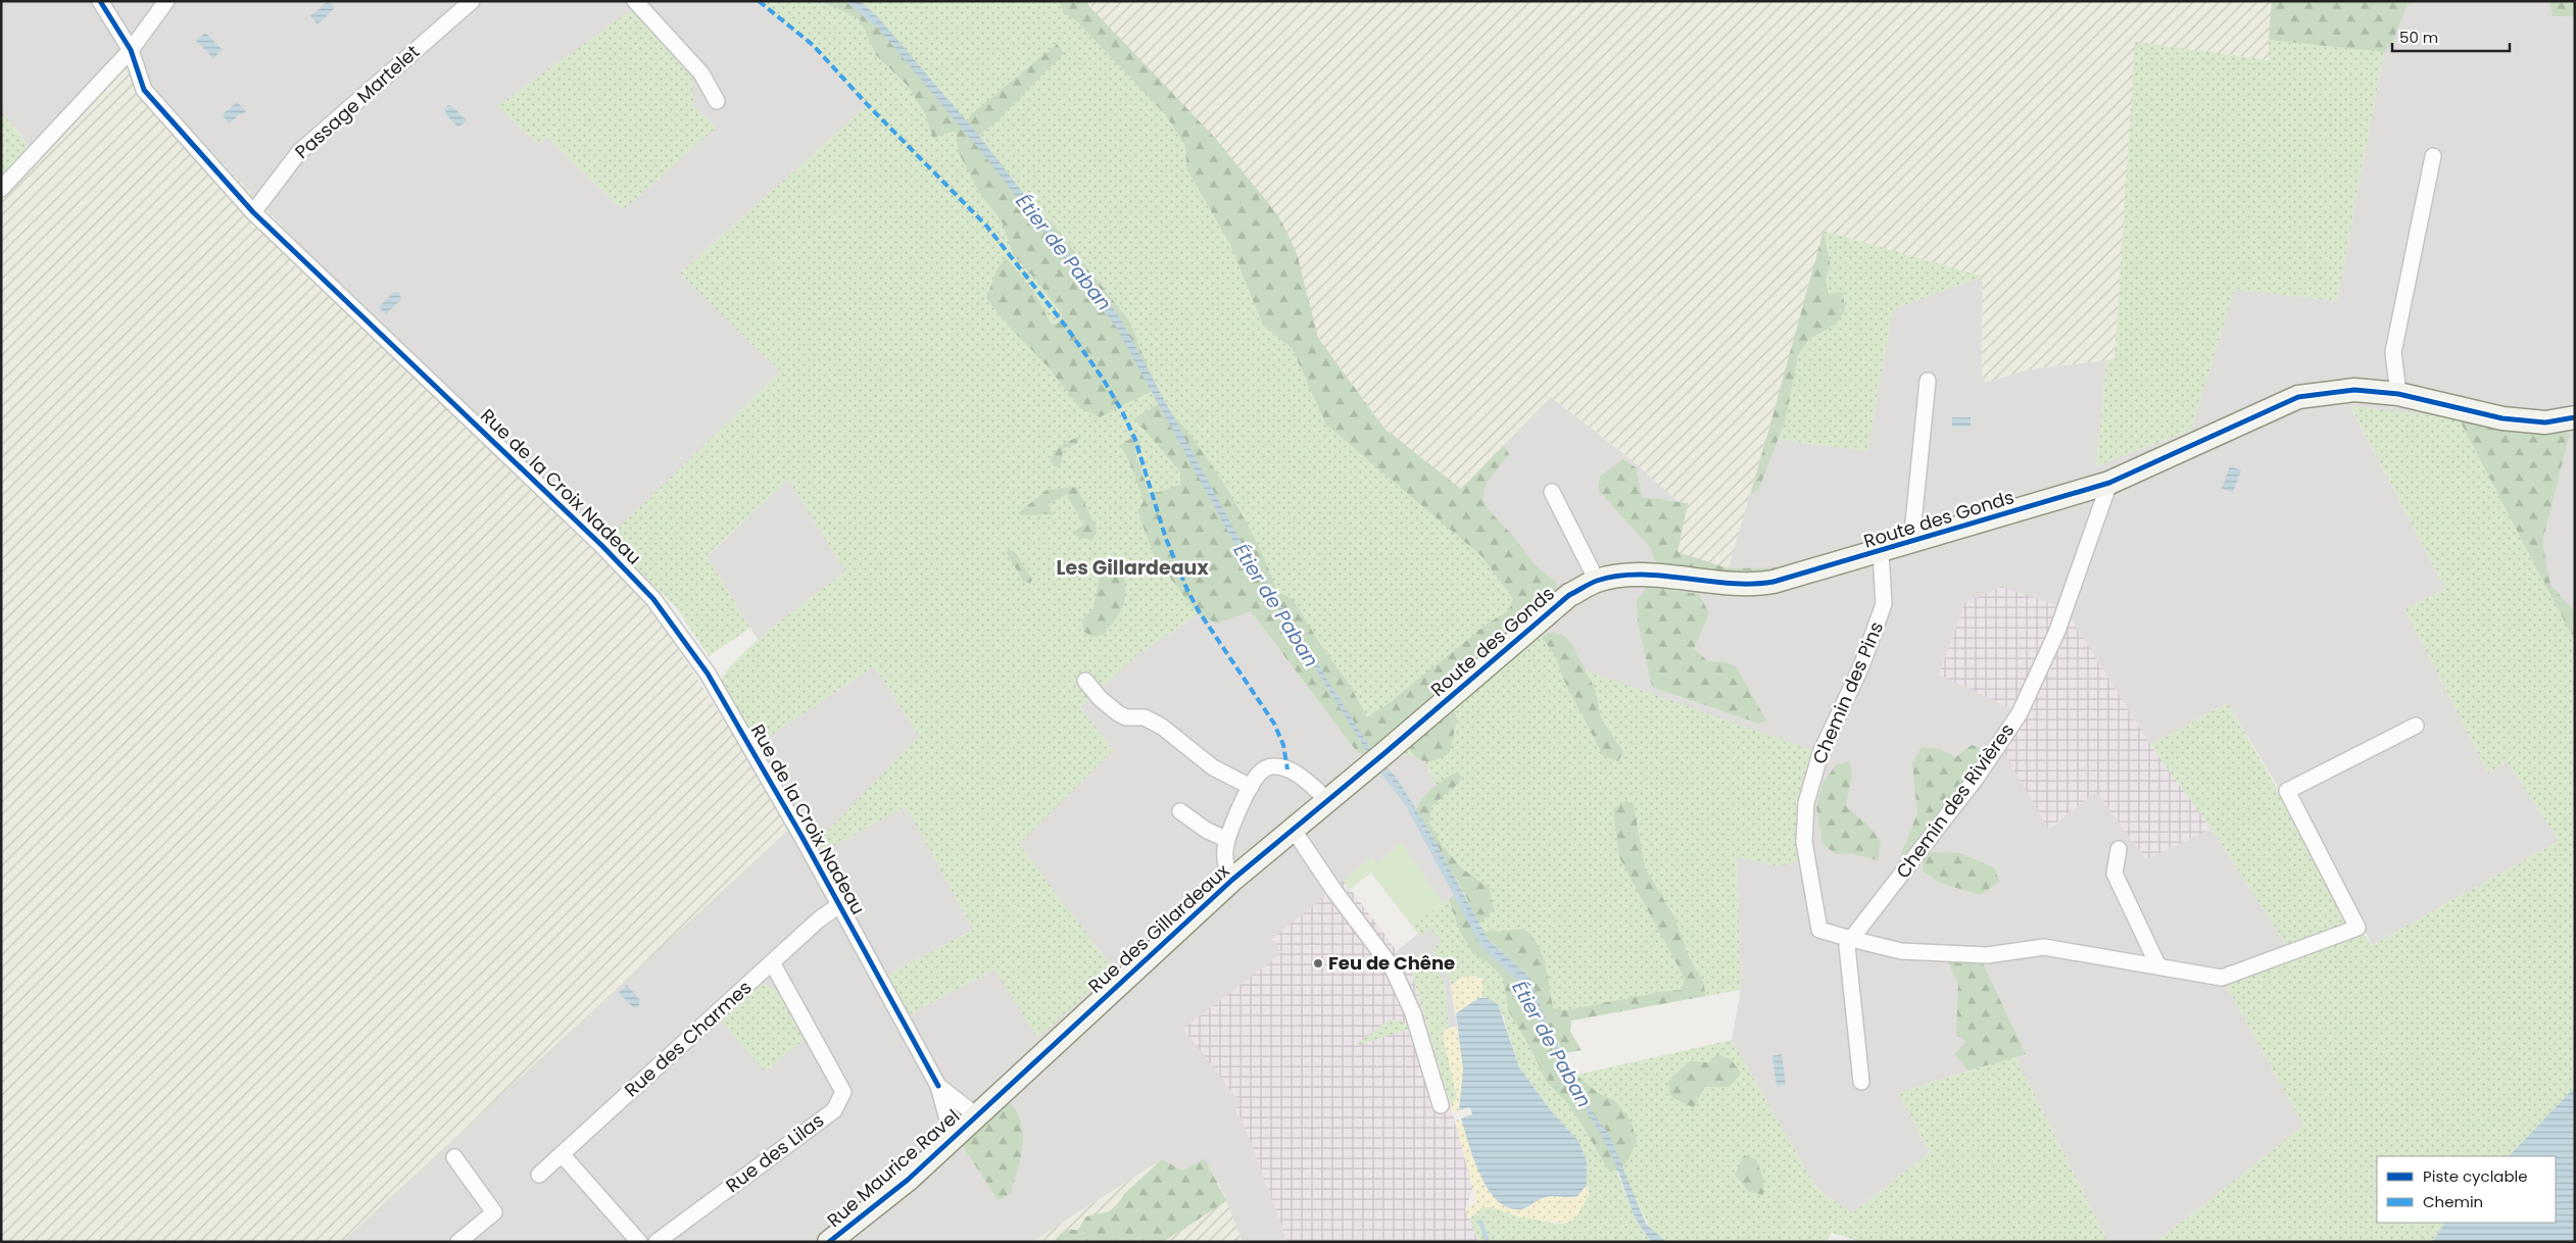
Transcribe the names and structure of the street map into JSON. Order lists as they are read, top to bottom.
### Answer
{
  "streets": {
    "street": [
      "Passage Martelet",
      "Rue de la Croix Nadeau",
      "Route des Gonds",
      "Chemin des Pins",
      "Chemin des Rivières",
      "Rue des Gillardeaux",
      "Rue des Charmes",
      "Rue des Lilas",
      "Rue Maurice Ravel"
    ]
  },
  "crossings": [
    ["Passage Martelet", "Rue de la Croix Nadeau"],
    ["Rue de la Croix Nadeau", "Rue des Charmes"],
    ["Route des Gonds", "Chemin des Pins"],
    ["Route des Gonds", "Chemin des Rivières"],
    ["Route des Gonds", "Rue des Gillardeaux"],
    ["Chemin des Pins", "Chemin des Rivières"],
    ["Rue des Gillardeaux", "Rue Maurice Ravel"],
    ["Rue des Charmes", "Rue des Lilas"]
  ],
  "districts": ["Les Gillardeaux"],
  "water": ["Étier de Paban"],
  "places": ["Feu de Chêne"],
  "legend": ["Piste cyclable", "Chemin"],
  "scale_bar": "50 m"
}
